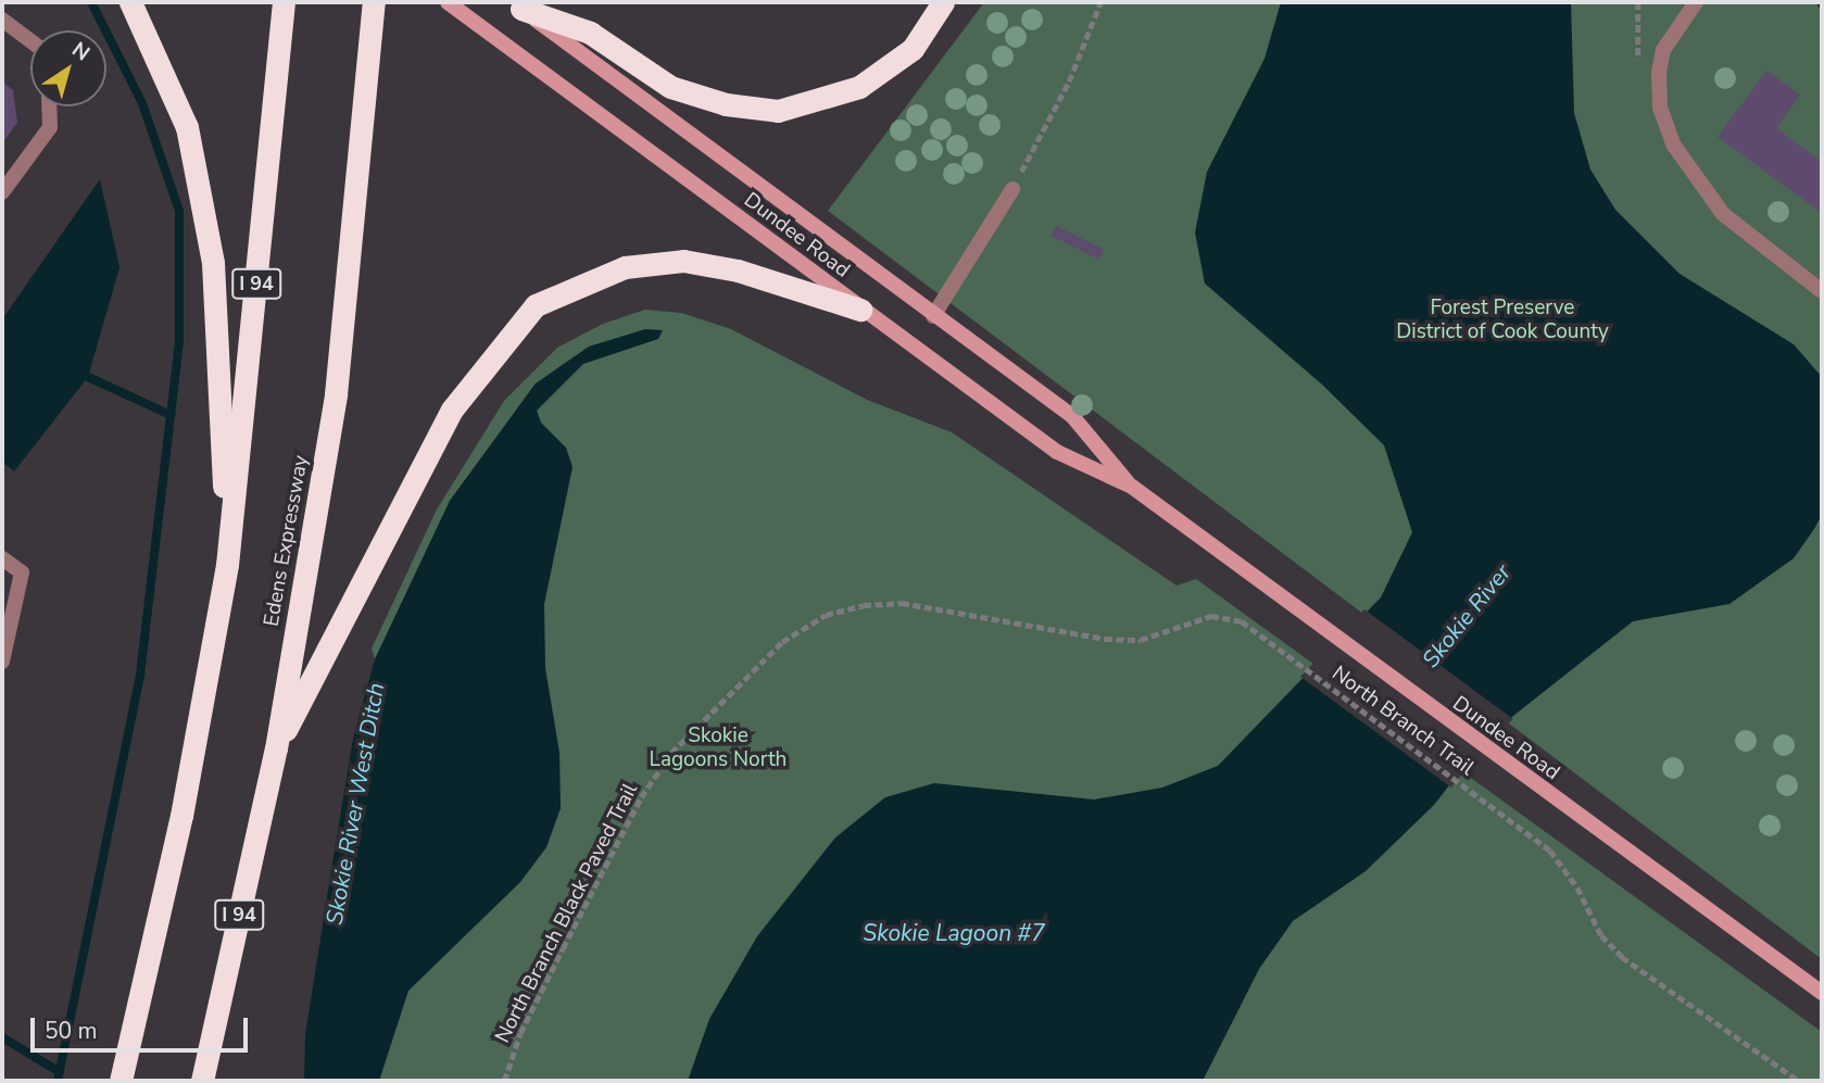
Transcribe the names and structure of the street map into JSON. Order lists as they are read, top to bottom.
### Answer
{
  "streets": {
    "highway": ["I 94", "Edens Expressway"],
    "main road": ["Dundee Road"],
    "path": ["North Branch Trail", "North Branch Black Paved Trail"]
  },
  "crossings": [
    ["North Branch Trail", "North Branch Black Paved Trail"]
  ],
  "water": ["Skokie River", "Skokie River West Ditch", "Skokie Lagoon #7"],
  "parks": ["Forest Preserve District of Cook County", "Skokie Lagoons North"],
  "scale_bar": "50 m",
  "north": "top right"
}
